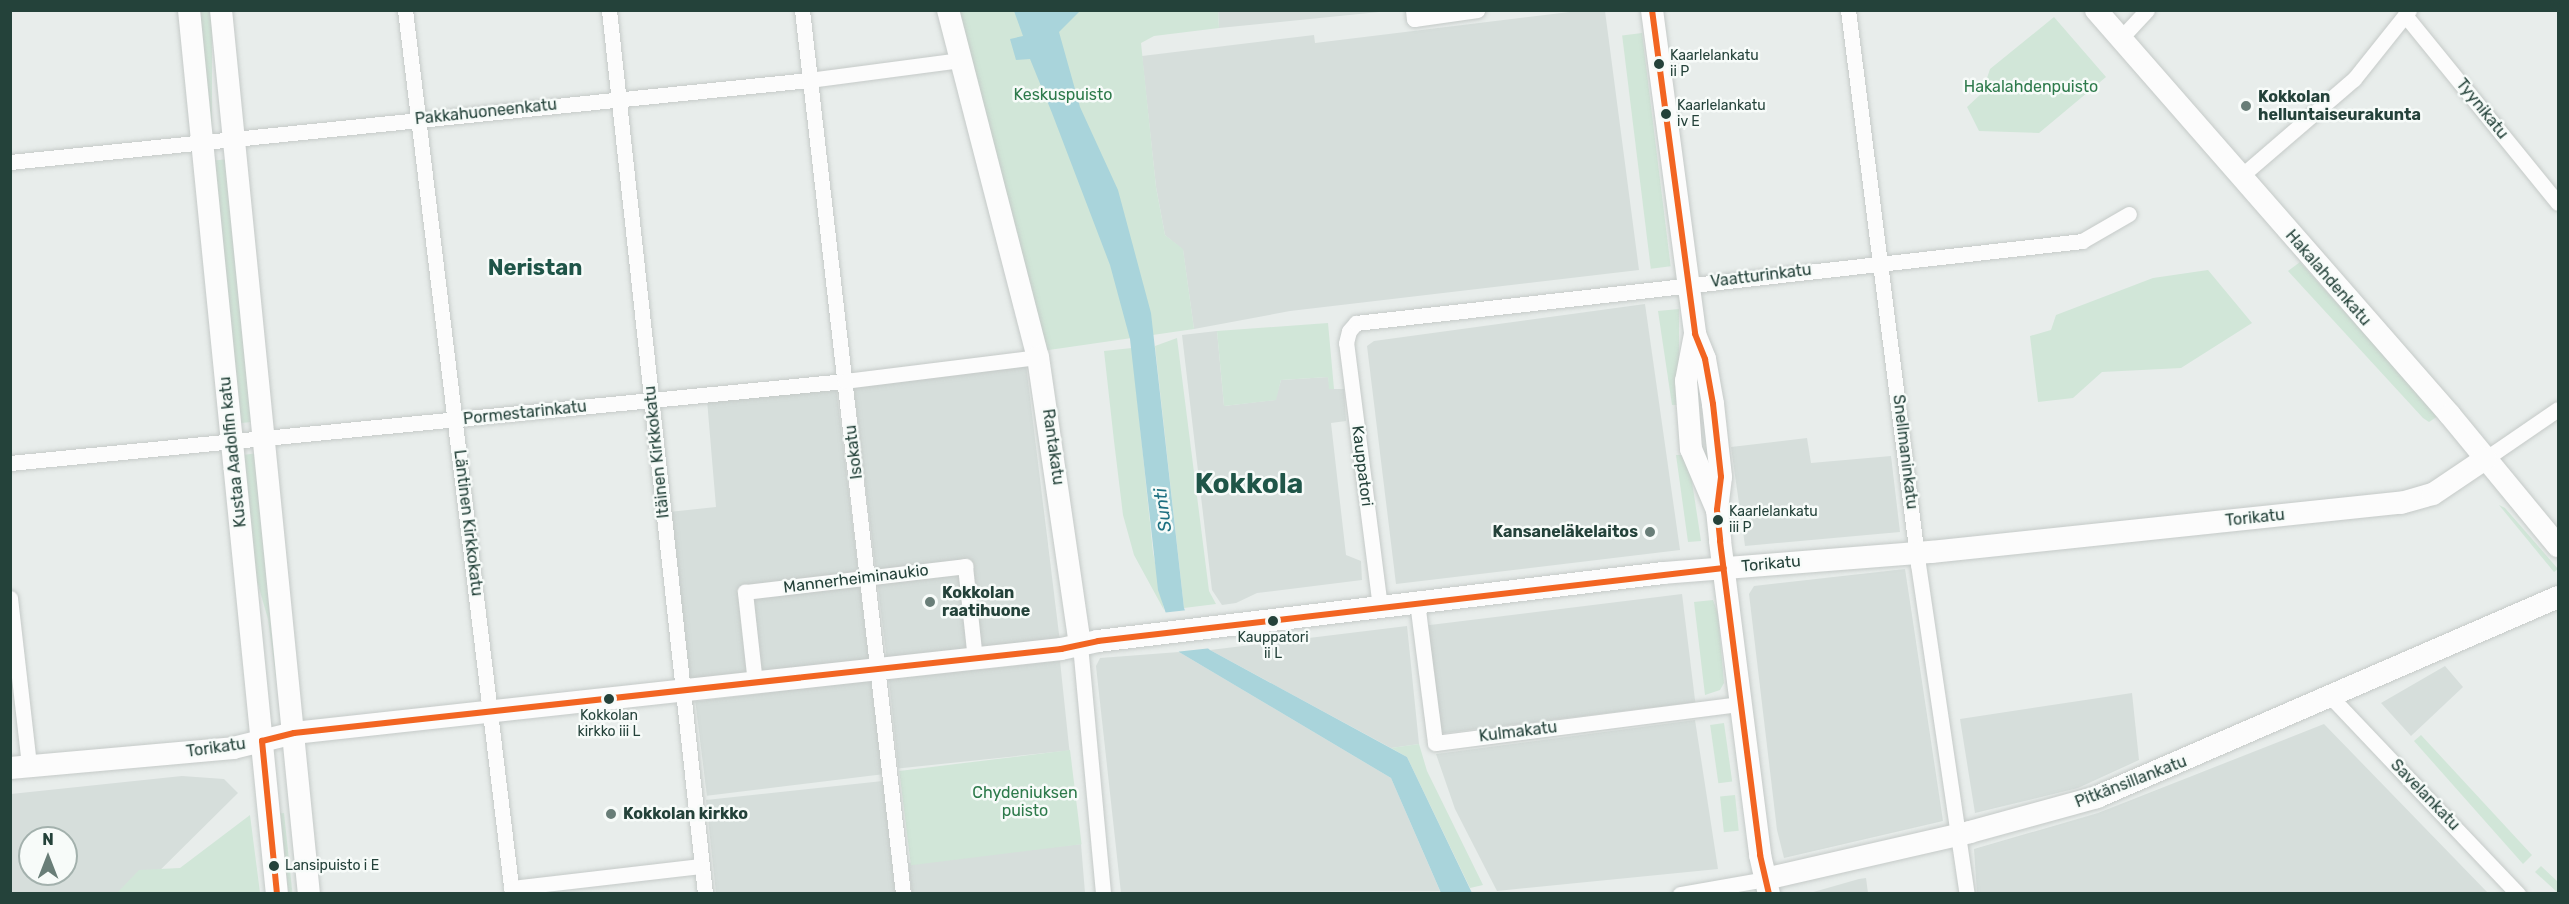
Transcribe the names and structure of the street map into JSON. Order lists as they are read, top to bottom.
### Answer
{
  "streets": {
    "street": [
      "Tyynikatu",
      "Pakkahuoneenkatu",
      "Vaatturinkatu",
      "Hakalahdenkatu",
      "Pormestarinkatu",
      "Rantakatu",
      "Kustaa Aadolfin katu",
      "Itäinen Kirkkokatu",
      "Isokatu",
      "Snellmaninkatu",
      "Kauppatori",
      "Torikatu",
      "Läntinen Kirkkokatu",
      "Mannerheiminaukio",
      "Kulmakatu",
      "Pitkänsillankatu",
      "Savelankatu"
    ]
  },
  "crossings": [
    ["Pakkahuoneenkatu", "Rantakatu"],
    ["Pakkahuoneenkatu", "Kustaa Aadolfin katu"],
    ["Pakkahuoneenkatu", "Itäinen Kirkkokatu"],
    ["Pakkahuoneenkatu", "Isokatu"],
    ["Pakkahuoneenkatu", "Läntinen Kirkkokatu"],
    ["Vaatturinkatu", "Snellmaninkatu"],
    ["Vaatturinkatu", "Kauppatori"],
    ["Hakalahdenkatu", "Torikatu"],
    ["Pormestarinkatu", "Rantakatu"],
    ["Pormestarinkatu", "Kustaa Aadolfin katu"],
    ["Pormestarinkatu", "Itäinen Kirkkokatu"],
    ["Pormestarinkatu", "Isokatu"],
    ["Pormestarinkatu", "Läntinen Kirkkokatu"],
    ["Rantakatu", "Torikatu"],
    ["Kustaa Aadolfin katu", "Torikatu"],
    ["Itäinen Kirkkokatu", "Torikatu"],
    ["Isokatu", "Torikatu"],
    ["Isokatu", "Mannerheiminaukio"],
    ["Snellmaninkatu", "Torikatu"],
    ["Snellmaninkatu", "Pitkänsillankatu"],
    ["Kauppatori", "Torikatu"],
    ["Torikatu", "Läntinen Kirkkokatu"],
    ["Torikatu", "Mannerheiminaukio"],
    ["Torikatu", "Kulmakatu"],
    ["Pitkänsillankatu", "Savelankatu"]
  ],
  "districts": ["Neristan", "Kokkola"],
  "water": ["Sunti"],
  "parks": ["Hakalahdenpuisto", "Keskuspuisto", "Chydeniuksen puisto"],
  "places": [
    "Kaarlelankatu ii P",
    "Kokkolan helluntaiseurakunta",
    "Kaarlelankatu iv E",
    "Kaarlelankatu iii P",
    "Kansaneläkelaitos",
    "Kokkolan raatihuone",
    "Kauppatori ii L",
    "Kokkolan kirkko iii L",
    "Kokkolan kirkko",
    "Lansipuisto i E"
  ],
  "north": "top"
}
